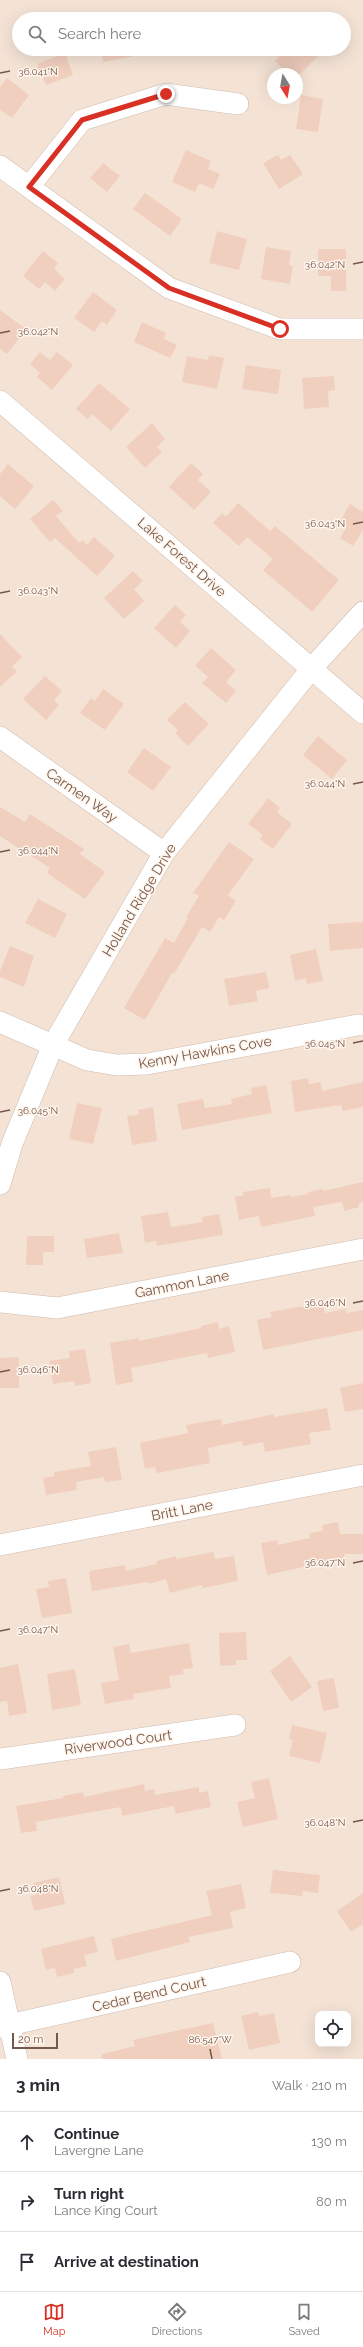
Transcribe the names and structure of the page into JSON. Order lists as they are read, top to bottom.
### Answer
{
  "streets": {
    "street": [
      "Lake Forest Drive",
      "Carmen Way",
      "Holland Ridge Drive",
      "Kenny Hawkins Cove",
      "Gammon Lane",
      "Britt Lane",
      "Riverwood Court",
      "Cedar Bend Court"
    ]
  },
  "crossings": [
    ["Lake Forest Drive", "Holland Ridge Drive"],
    ["Carmen Way", "Holland Ridge Drive"],
    ["Holland Ridge Drive", "Kenny Hawkins Cove"]
  ],
  "scale_bar": "20 m",
  "north": "bottom",
  "page": {
    "search": "Search here",
    "scale": "20 m",
    "heading": ["3 min", "Walk · 210 m"],
    "list": [
      ["Continue", "Lavergne Lane", "130 m"],
      ["Turn right", "Lance King Court", "80 m"],
      "Arrive at destination"
    ],
    "nav": ["Map", "Directions", "Saved"]
  },
  "coordinates": [
    "36.041°N",
    "36.042°N",
    "36.043°N",
    "36.044°N",
    "36.045°N",
    "36.046°N",
    "36.047°N",
    "36.048°N",
    "86.547°W"
  ]
}
